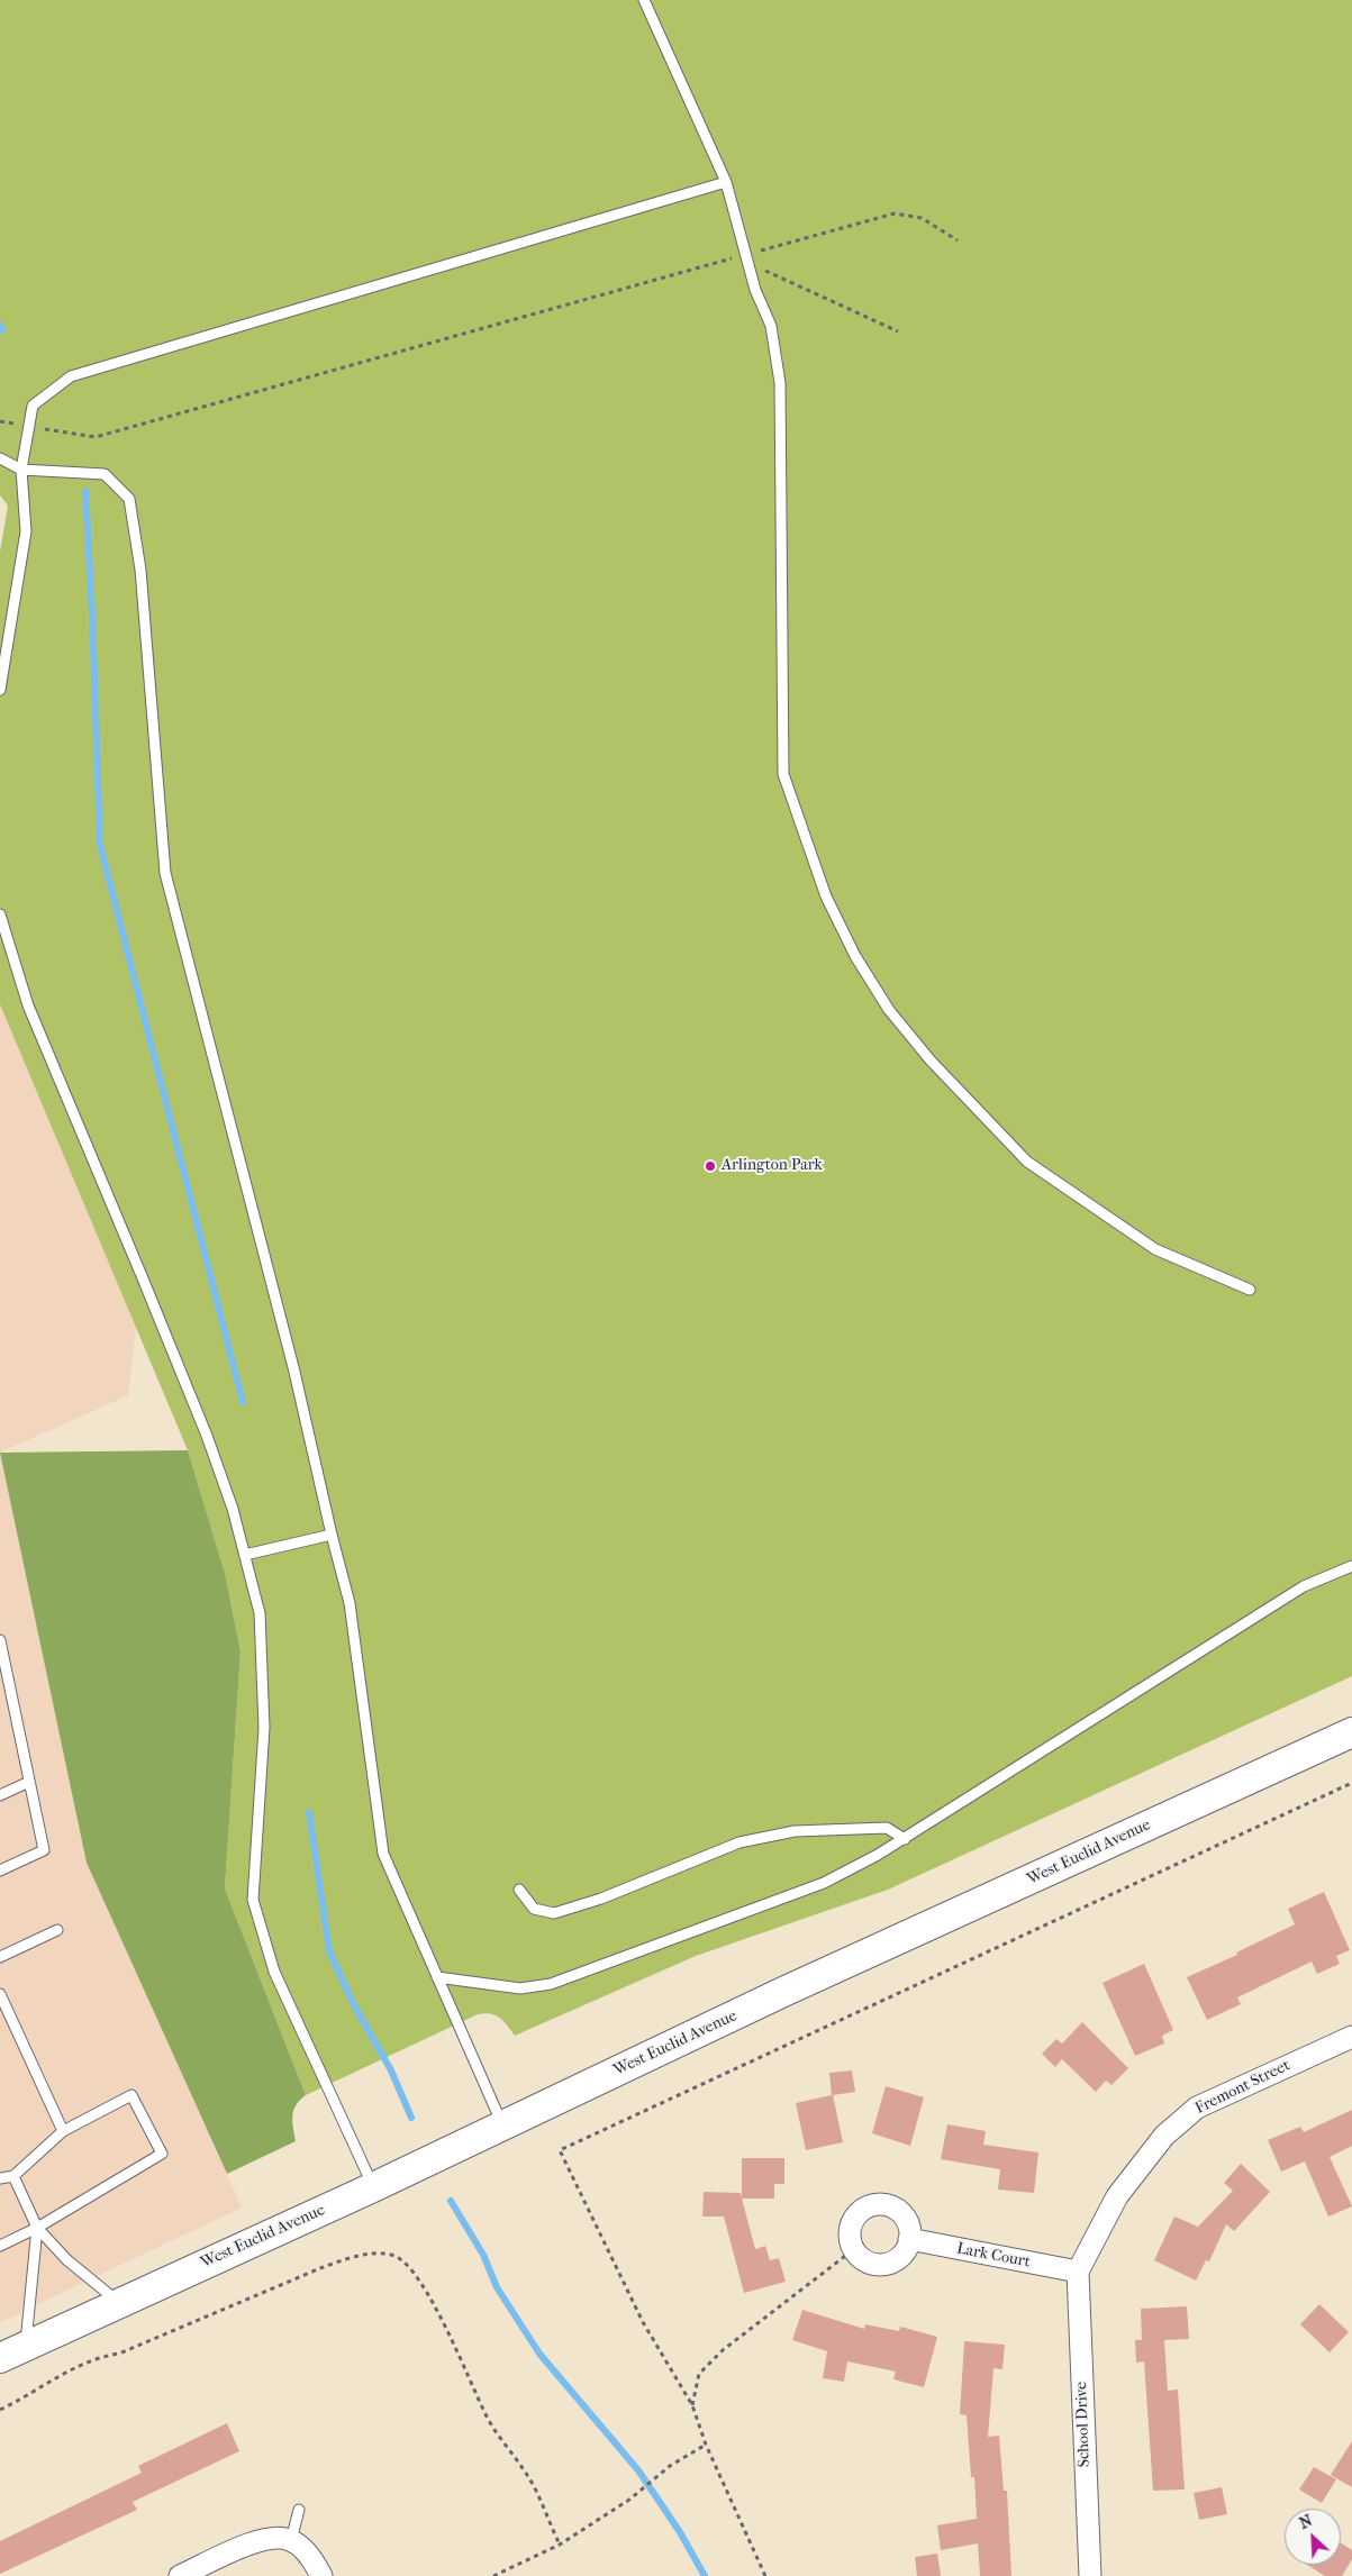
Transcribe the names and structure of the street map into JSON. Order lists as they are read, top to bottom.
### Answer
{
  "streets": {
    "main road": ["West Euclid Avenue"],
    "street": ["Fremont Street", "Lark Court", "School Drive"]
  },
  "crossings": [
    ["Fremont Street", "Lark Court"],
    ["Fremont Street", "School Drive"],
    ["Lark Court", "School Drive"]
  ],
  "places": ["Arlington Park"],
  "north": "top left"
}
